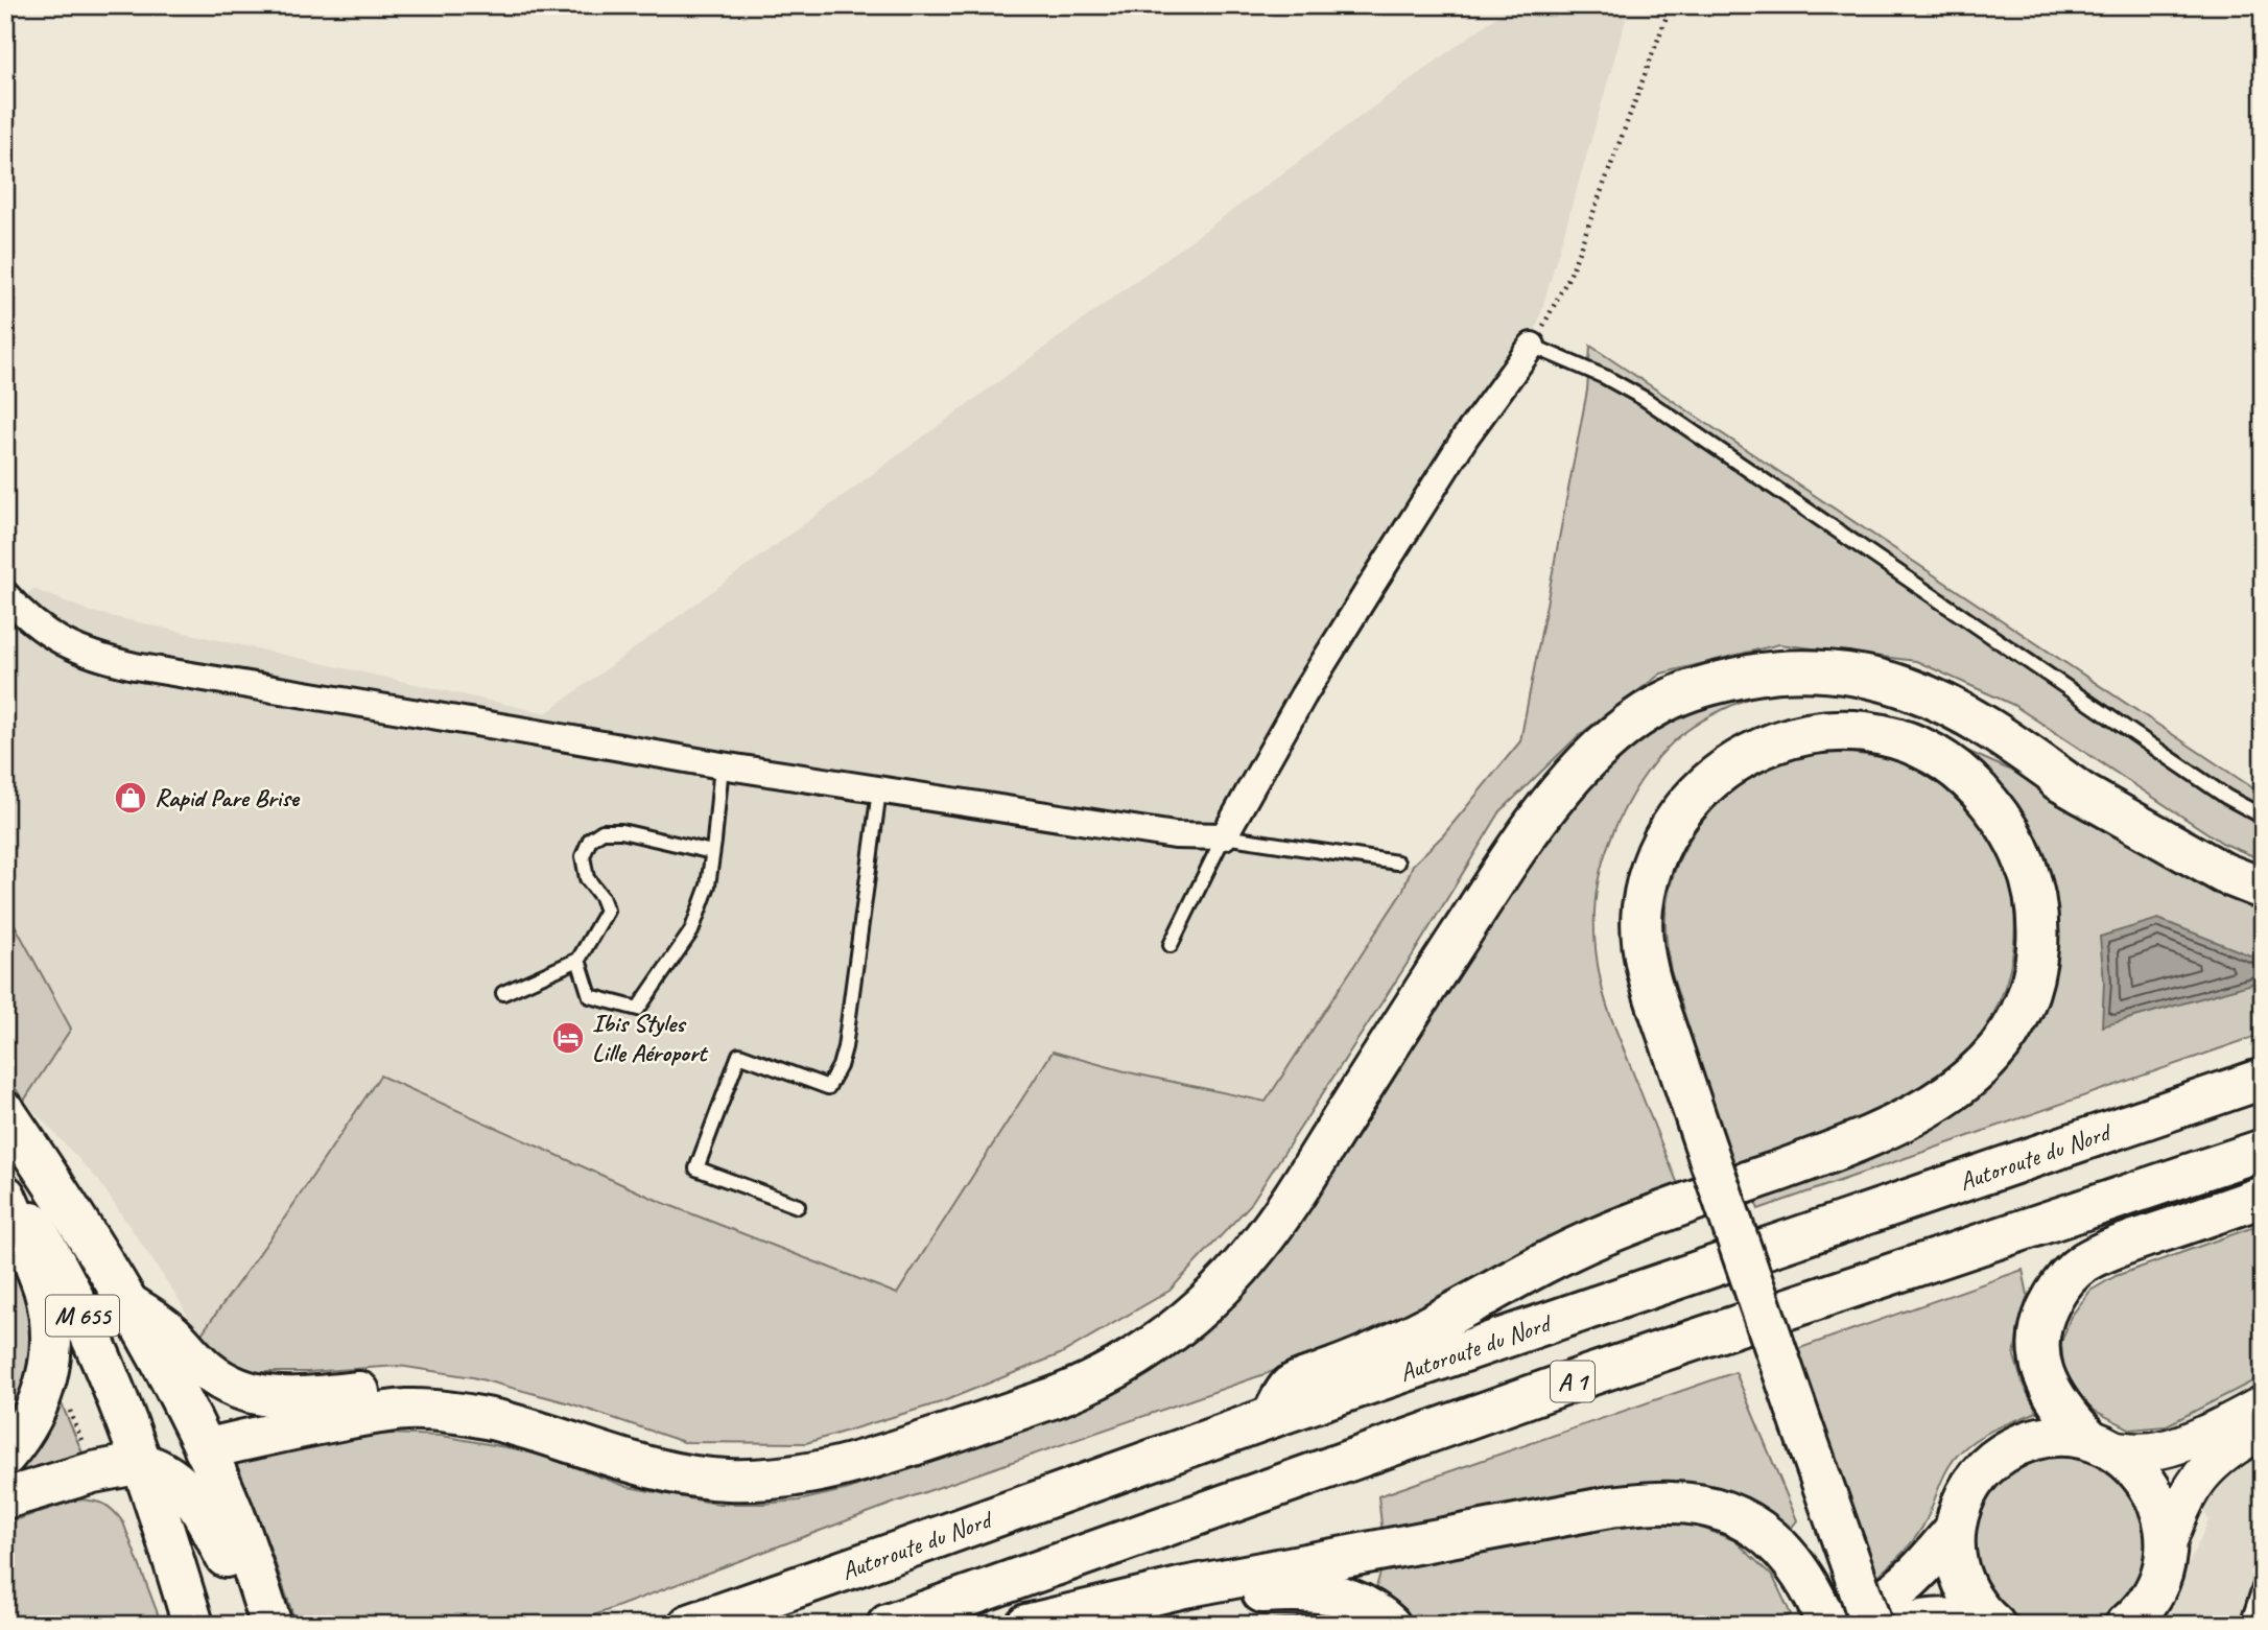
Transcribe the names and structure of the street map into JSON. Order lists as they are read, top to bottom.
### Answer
{
  "streets": {
    "main road": ["Autoroute du Nord", "M 655", "A 1"]
  },
  "places": {
    "shop": ["Rapid Pare Brise"],
    "hotel": ["Ibis Styles Lille Aéroport"]
  }
}
